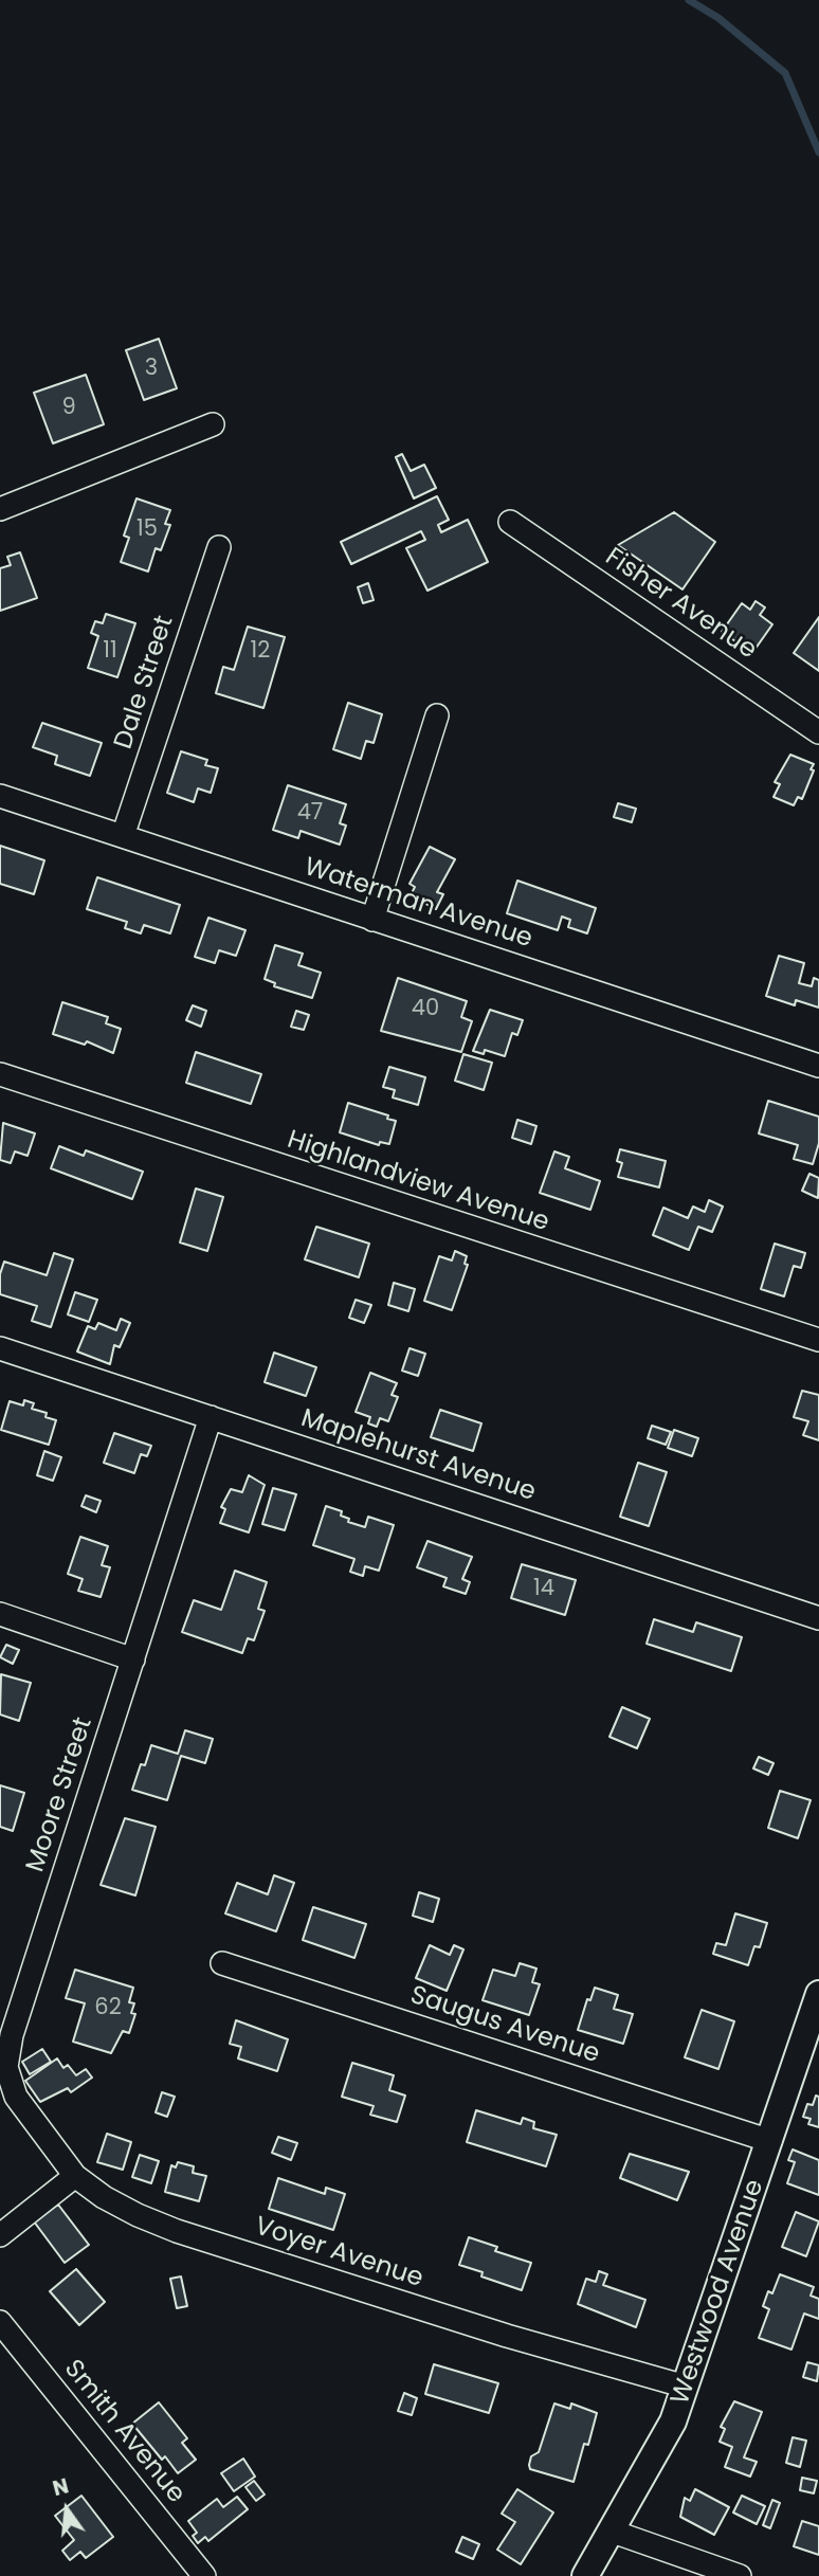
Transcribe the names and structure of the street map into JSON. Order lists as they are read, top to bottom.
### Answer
{
  "streets": {
    "street": [
      "Fisher Avenue",
      "Dale Street",
      "Waterman Avenue",
      "Highlandview Avenue",
      "Maplehurst Avenue",
      "Moore Street",
      "Saugus Avenue",
      "Voyer Avenue",
      "Westwood Avenue",
      "Smith Avenue"
    ]
  },
  "crossings": [
    ["Dale Street", "Waterman Avenue"],
    ["Maplehurst Avenue", "Moore Street"],
    ["Moore Street", "Voyer Avenue"],
    ["Saugus Avenue", "Westwood Avenue"],
    ["Voyer Avenue", "Westwood Avenue"]
  ],
  "house_numbers": [
    "3",
    "9",
    "15",
    "11",
    "12",
    "47",
    "40",
    "14",
    "62"
  ],
  "north": "top"
}
